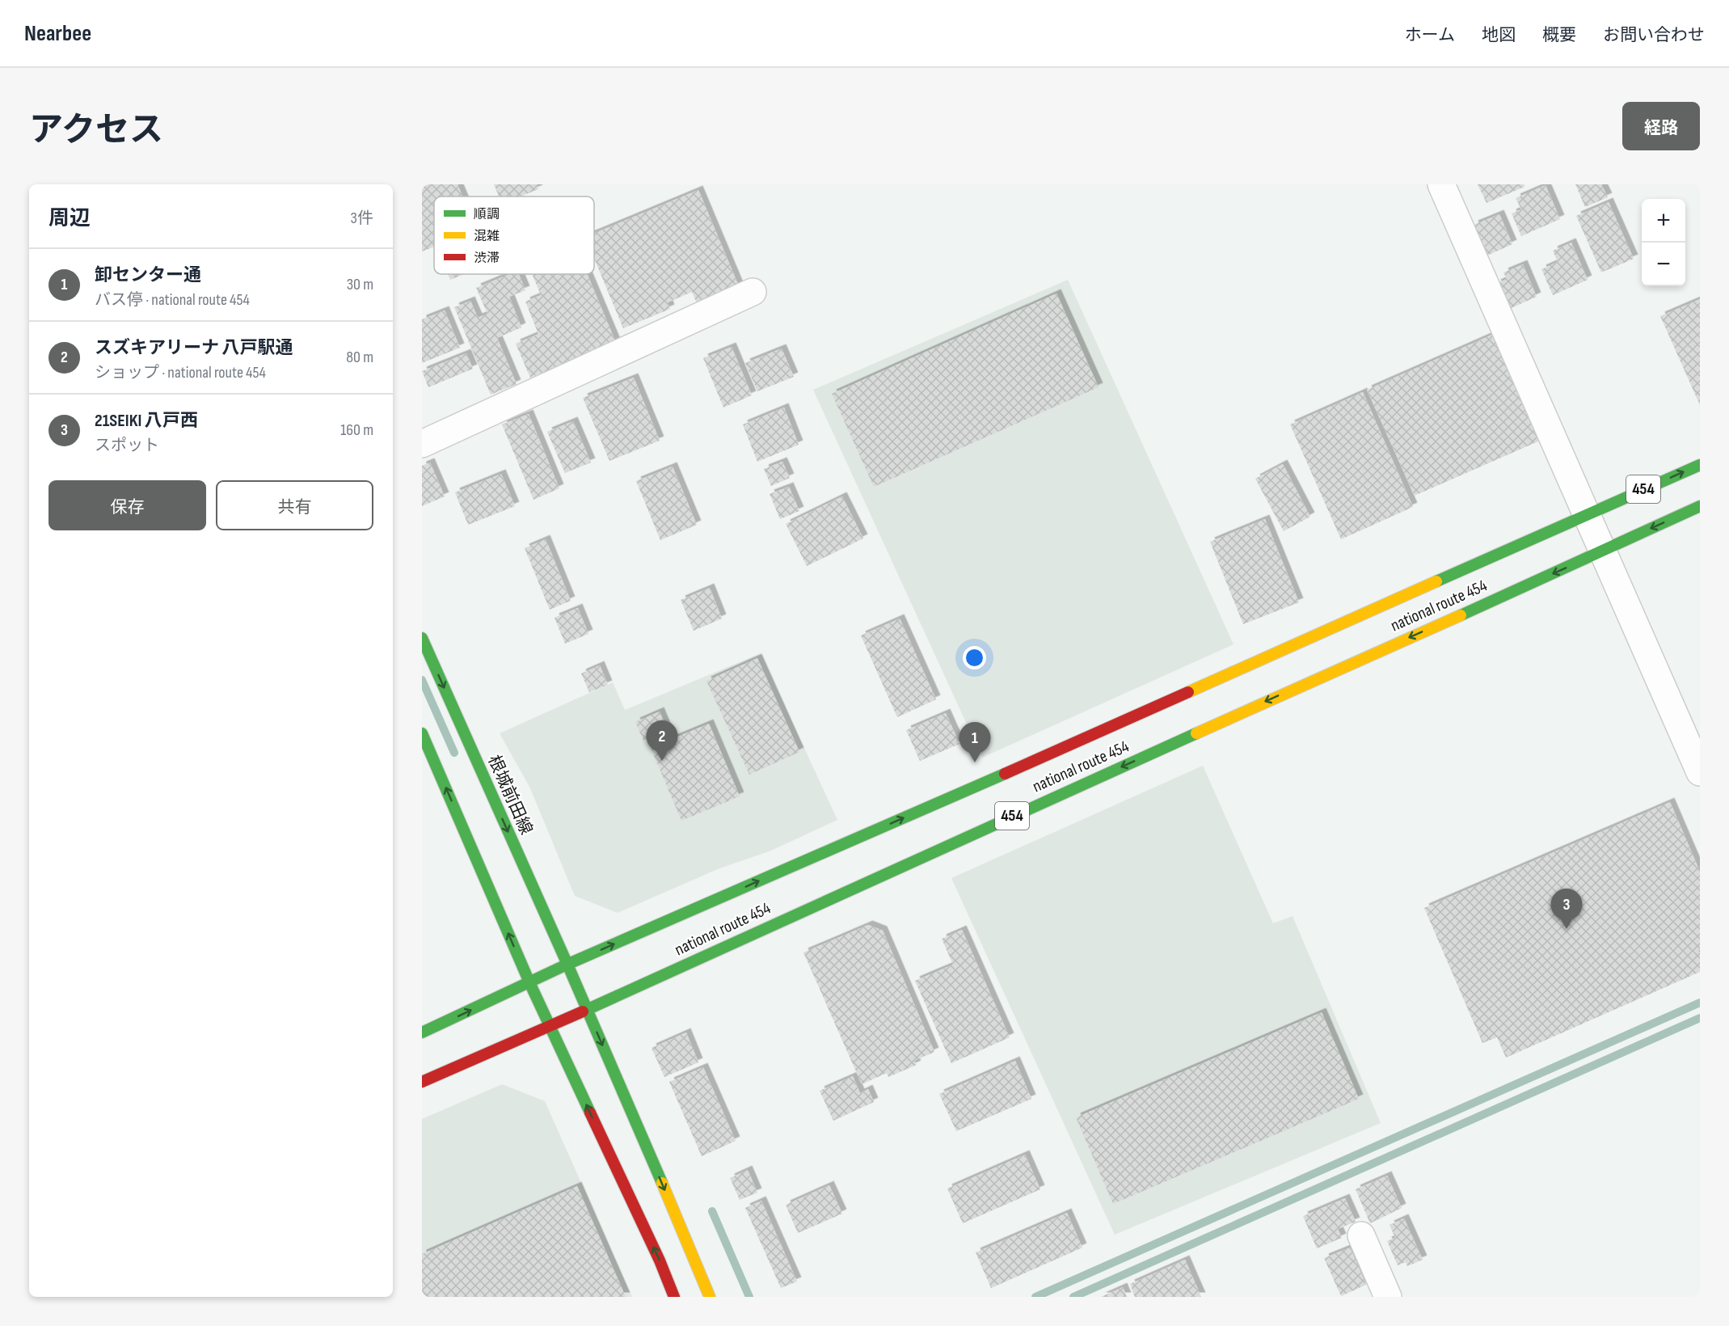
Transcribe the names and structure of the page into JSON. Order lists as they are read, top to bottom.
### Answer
{
  "streets": {
    "main road": ["454", "national route 454", "根城前田線"]
  },
  "crossings": [
    ["national route 454", "根城前田線"]
  ],
  "legend": ["順調", "混雑", "渋滞"],
  "page": {
    "header": "Nearbee",
    "nav": [
      "ホーム",
      "地図",
      "概要",
      "お問い合わせ"
    ],
    "title": "アクセス",
    "buttons": [
      "経路",
      ["保存", "共有"]
    ],
    "heading": ["周辺", "3件"],
    "map_buttons": ["+", "−"],
    "list": [
      {
        "mark": "1",
        "name": "卸センター通",
        "note": "バス停 · national route 454",
        "value": "30 m"
      },
      {
        "mark": "2",
        "name": "スズキアリーナ 八戸駅通",
        "note": "ショップ · national route 454",
        "value": "80 m"
      },
      {
        "mark": "3",
        "name": "21SEIKI 八戸西",
        "note": "スポット",
        "value": "160 m"
      }
    ],
    "pins": ["2", "1", "3"]
  }
}
